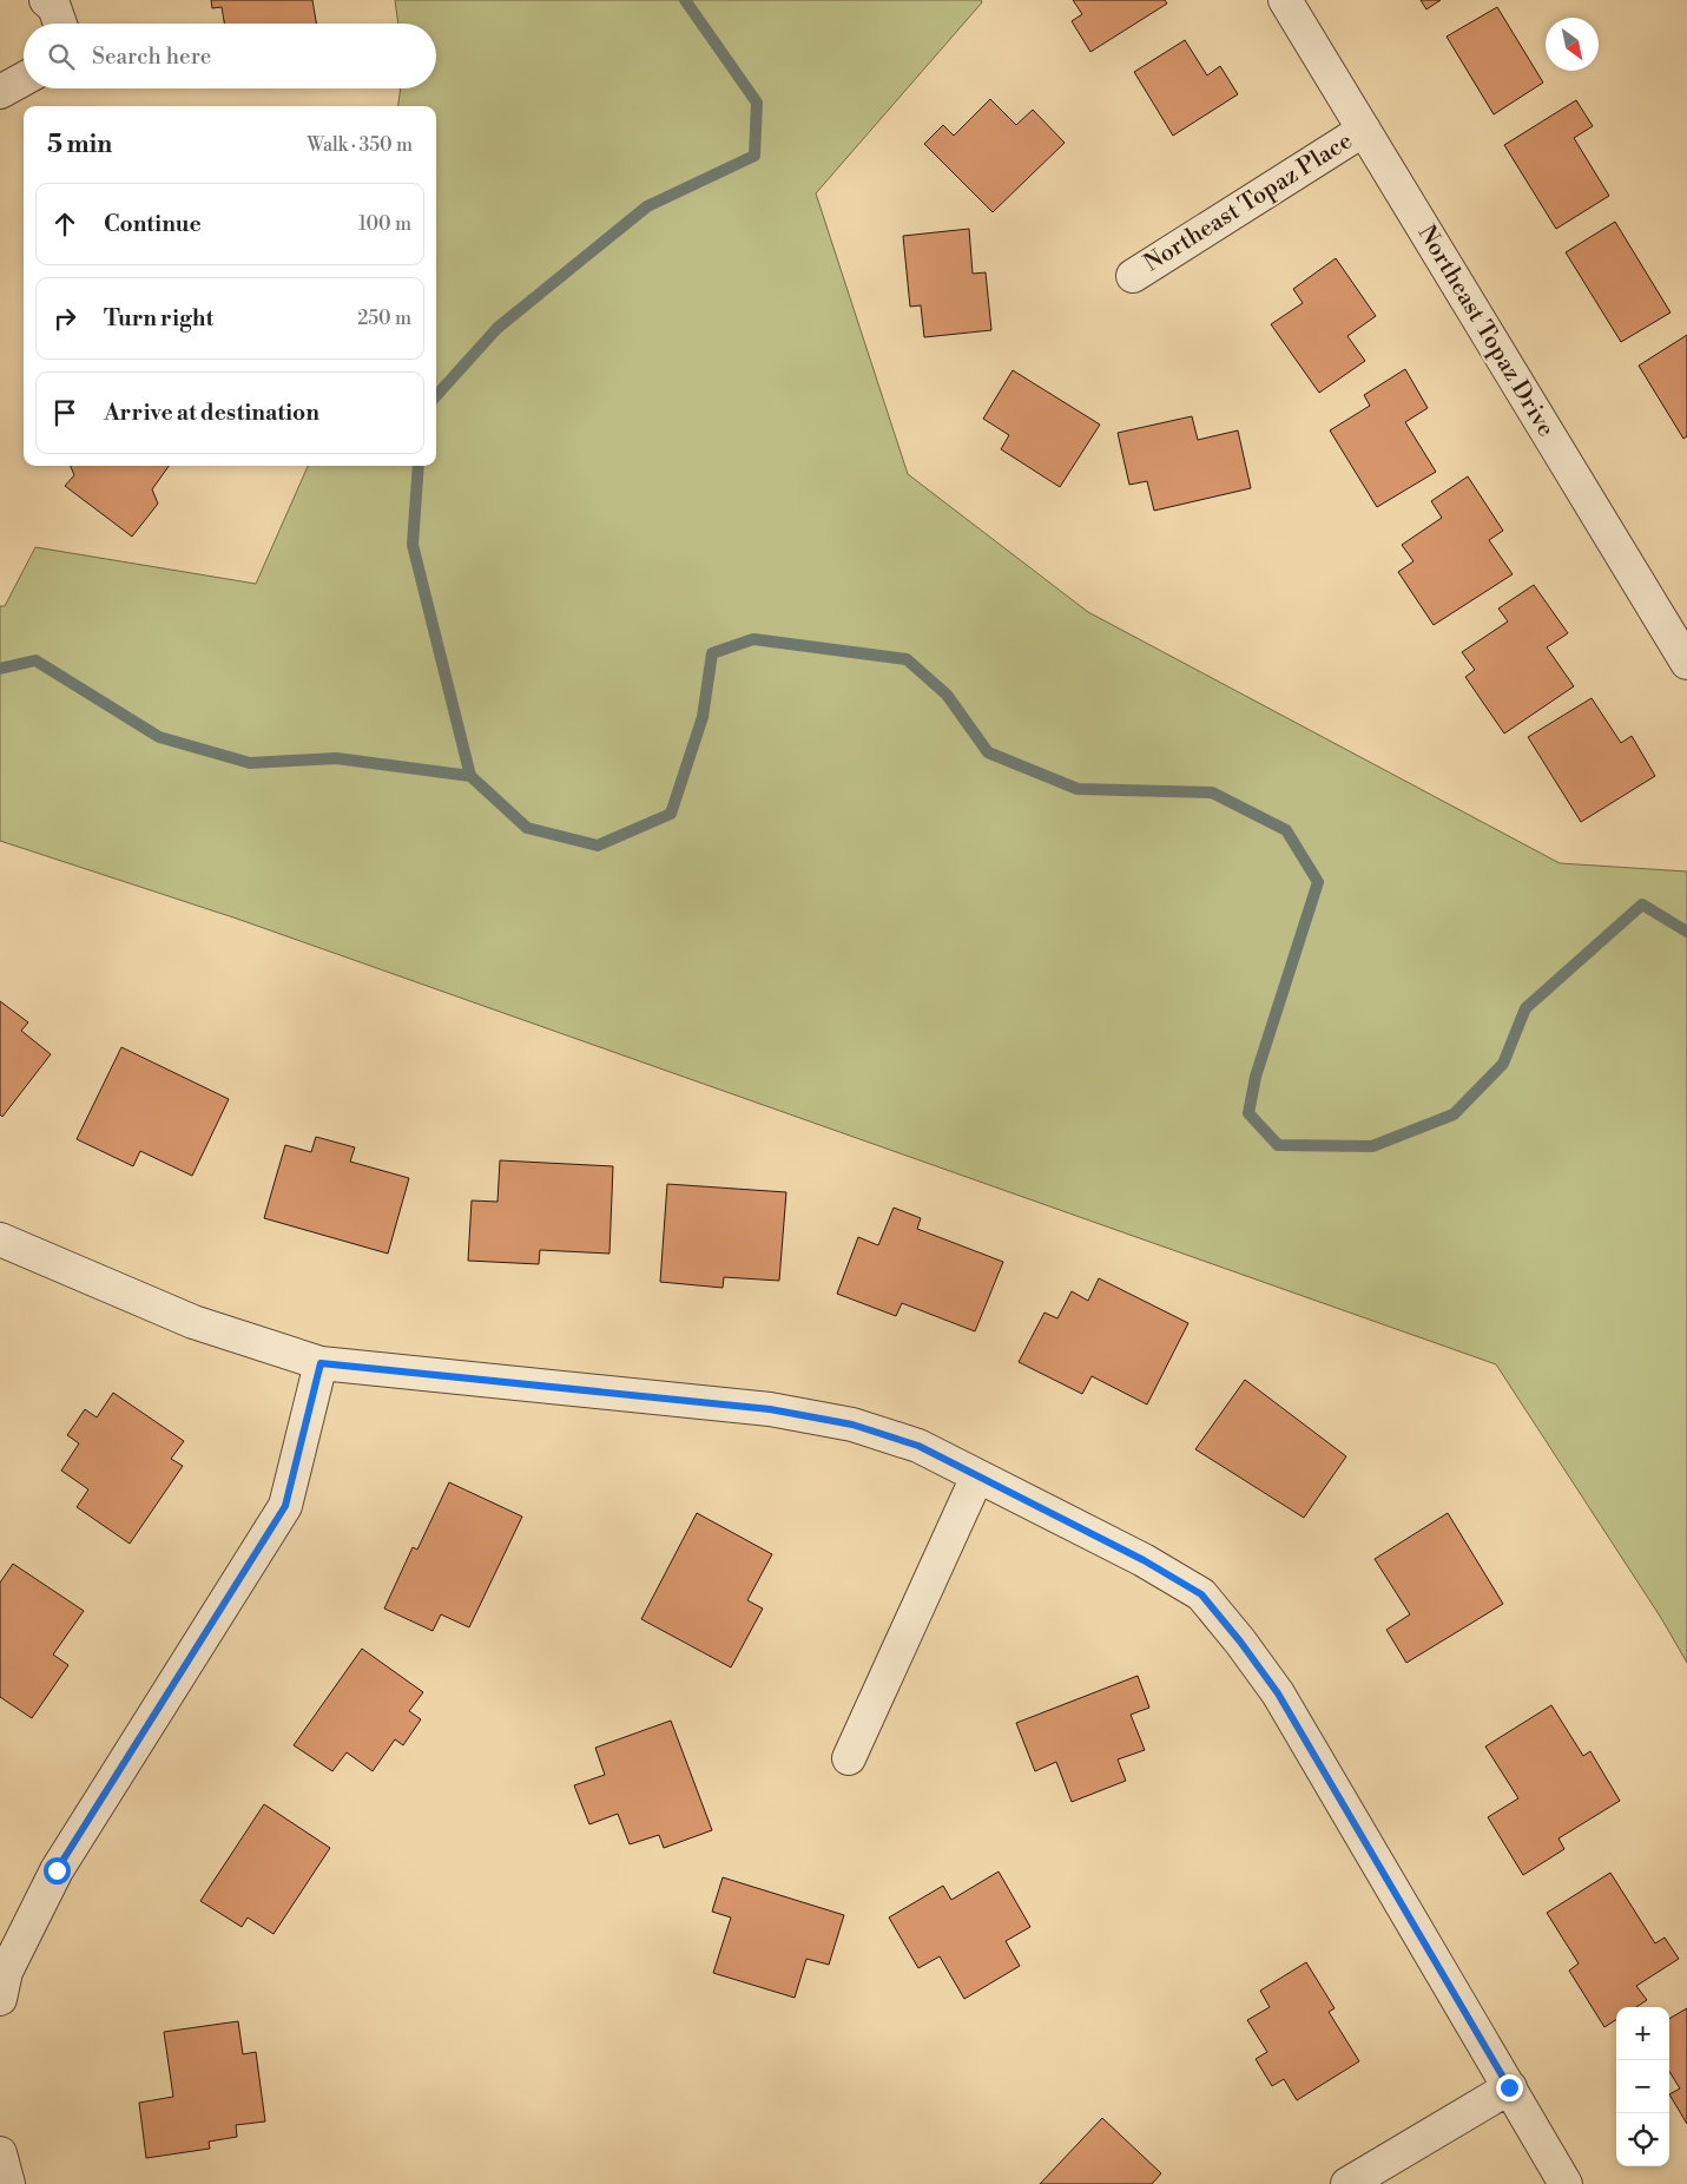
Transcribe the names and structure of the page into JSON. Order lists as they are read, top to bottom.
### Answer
{
  "streets": {
    "street": ["Northeast Topaz Place", "Northeast Topaz Drive"]
  },
  "crossings": [
    ["Northeast Topaz Place", "Northeast Topaz Drive"]
  ],
  "north": "bottom right",
  "page": {
    "search": "Search here",
    "heading": ["5 min", "Walk · 350 m"],
    "list": [
      ["Continue", "100 m"],
      ["Turn right", "250 m"],
      "Arrive at destination"
    ],
    "map_buttons": ["+", "−"]
  }
}
